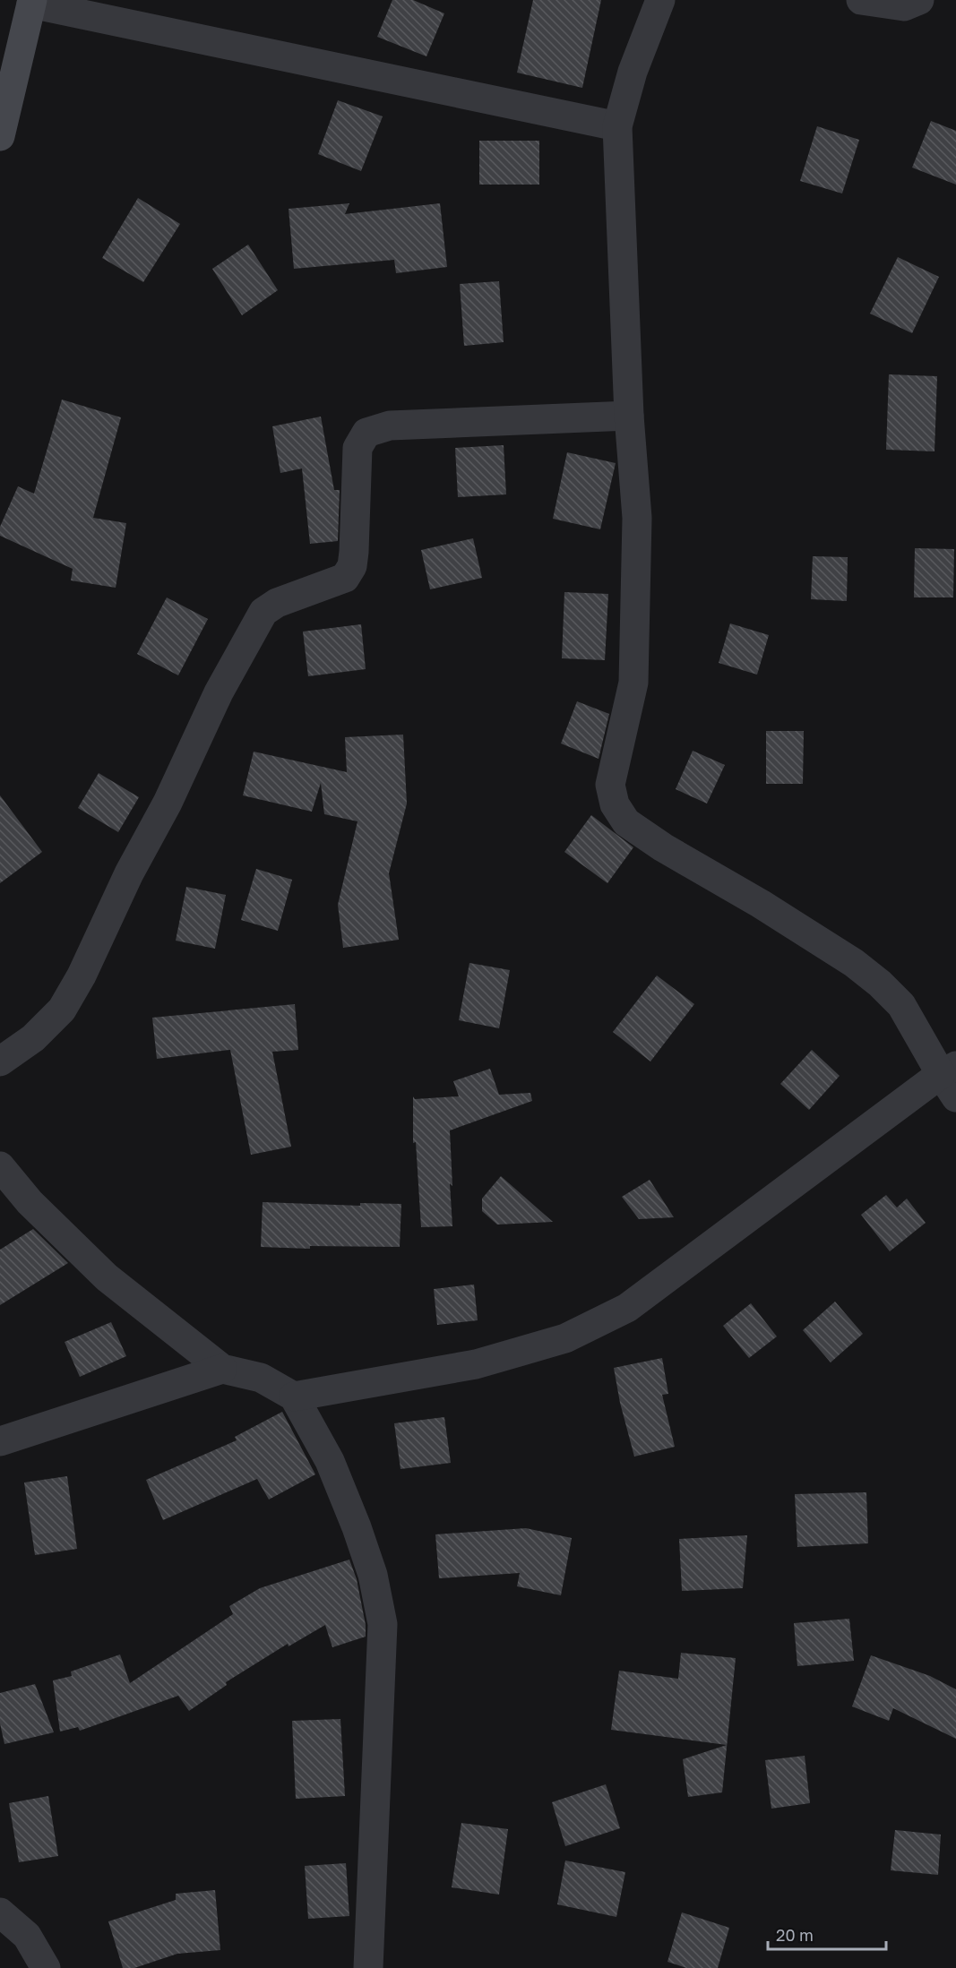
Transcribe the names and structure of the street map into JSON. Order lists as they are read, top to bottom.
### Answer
{
  "scale_bar": "20 m"
}
